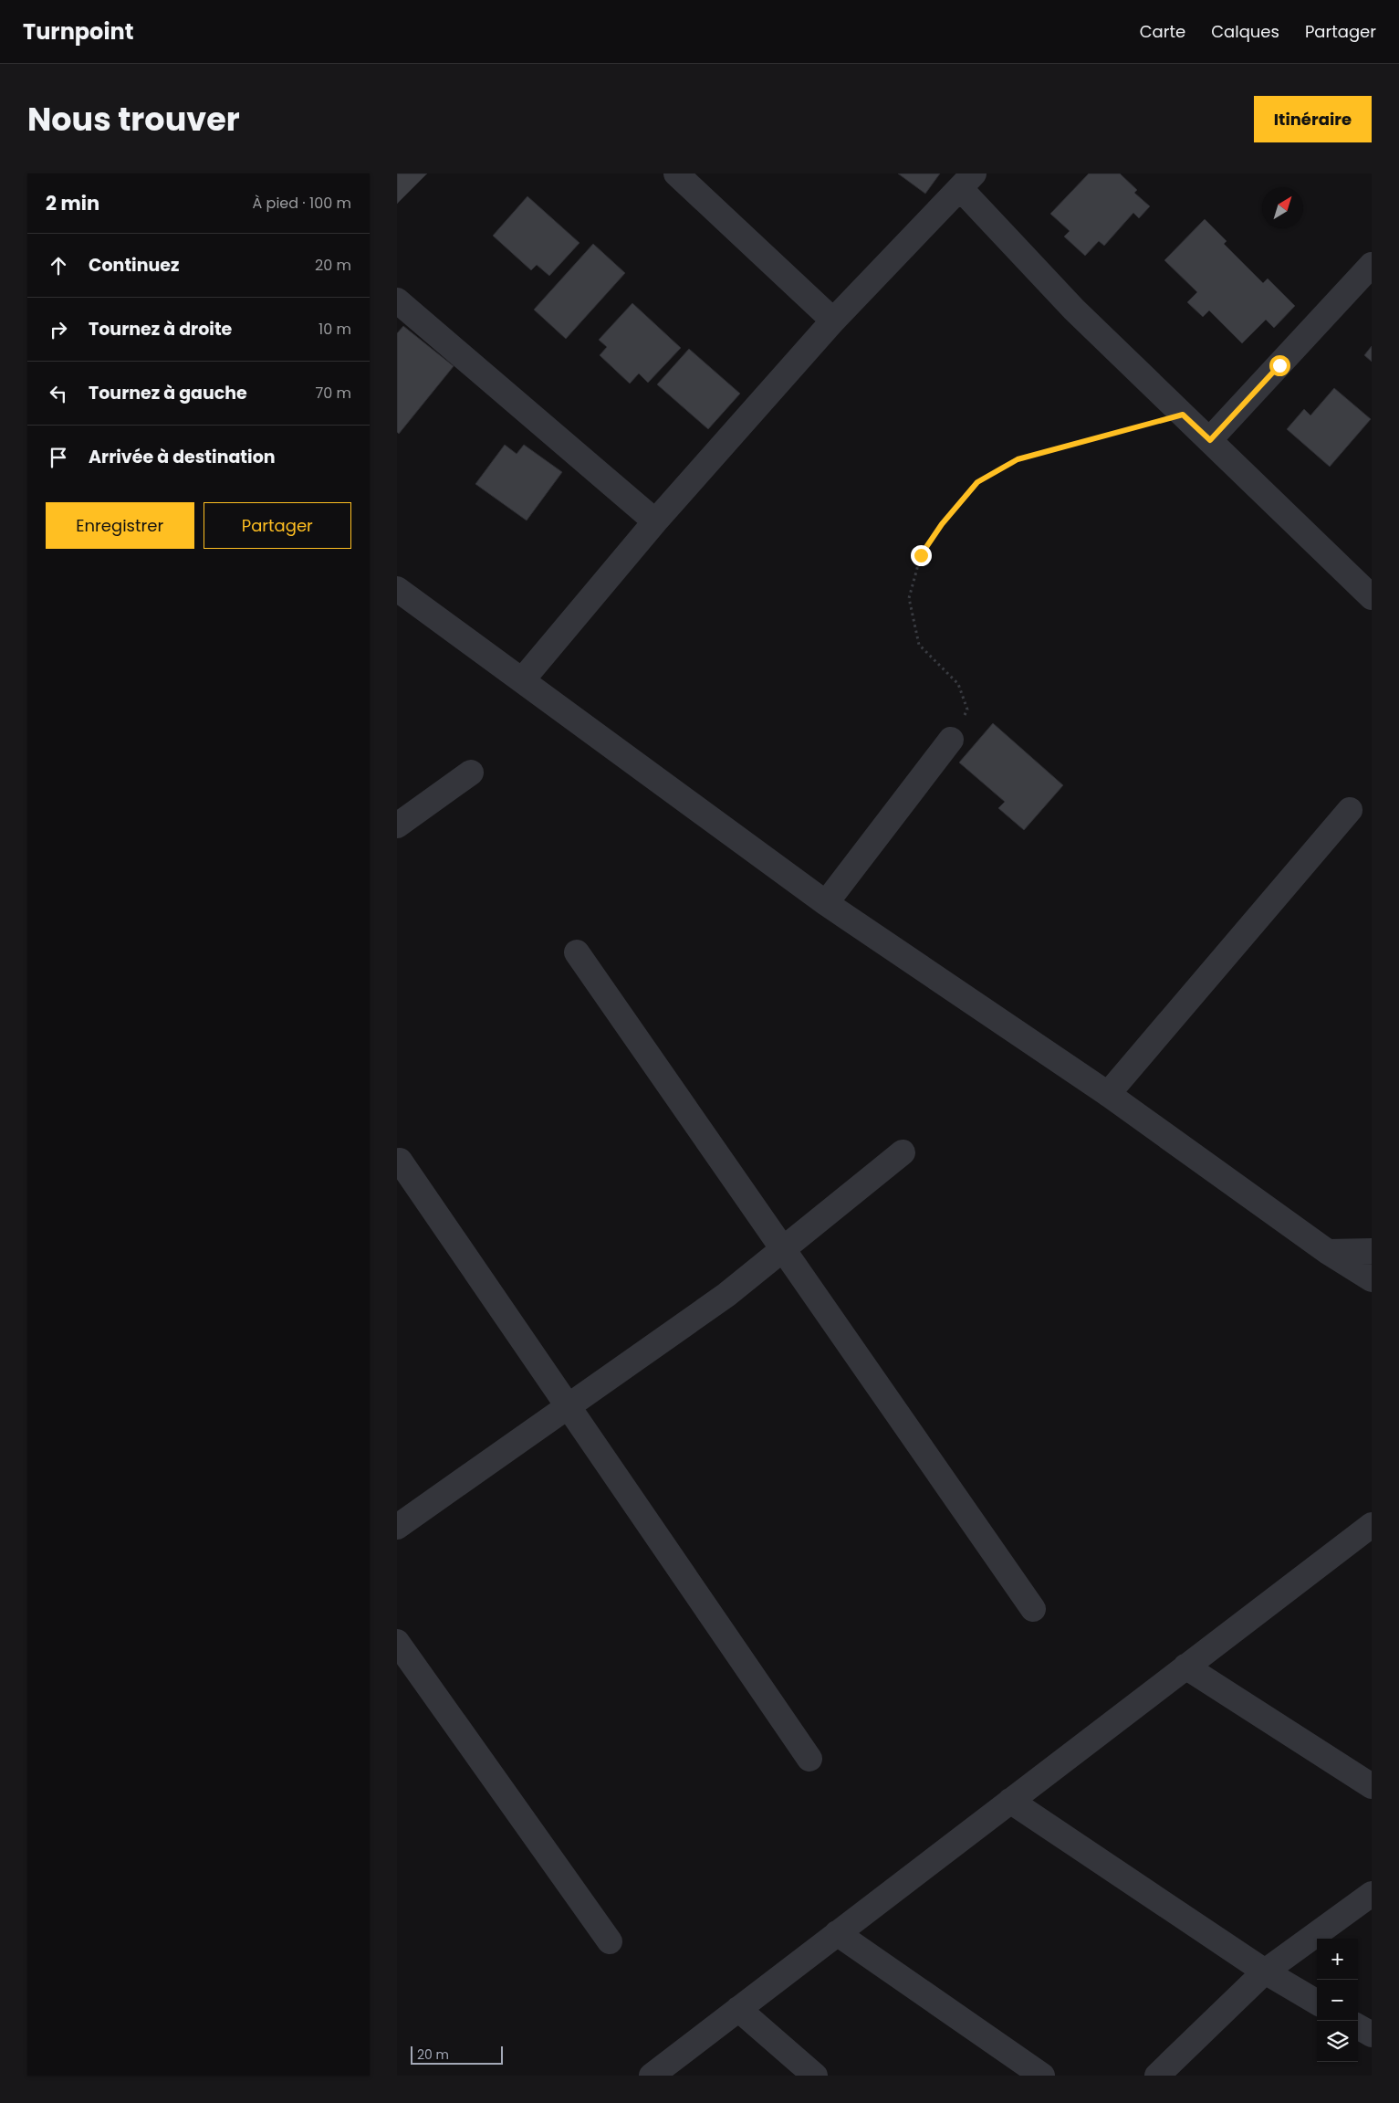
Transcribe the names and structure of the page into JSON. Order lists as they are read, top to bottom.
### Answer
{
  "scale_bar": "20 m",
  "north": "top right",
  "page": {
    "header": "Turnpoint",
    "nav": ["Carte", "Calques", "Partager"],
    "title": "Nous trouver",
    "buttons": [
      "Itinéraire",
      ["Enregistrer", "Partager"]
    ],
    "heading": ["2 min", "À pied · 100 m"],
    "list": [
      ["Continuez", "20 m"],
      ["Tournez à droite", "10 m"],
      ["Tournez à gauche", "70 m"],
      "Arrivée à destination"
    ],
    "map_buttons": ["+", "−"],
    "scale": "20 m"
  }
}
